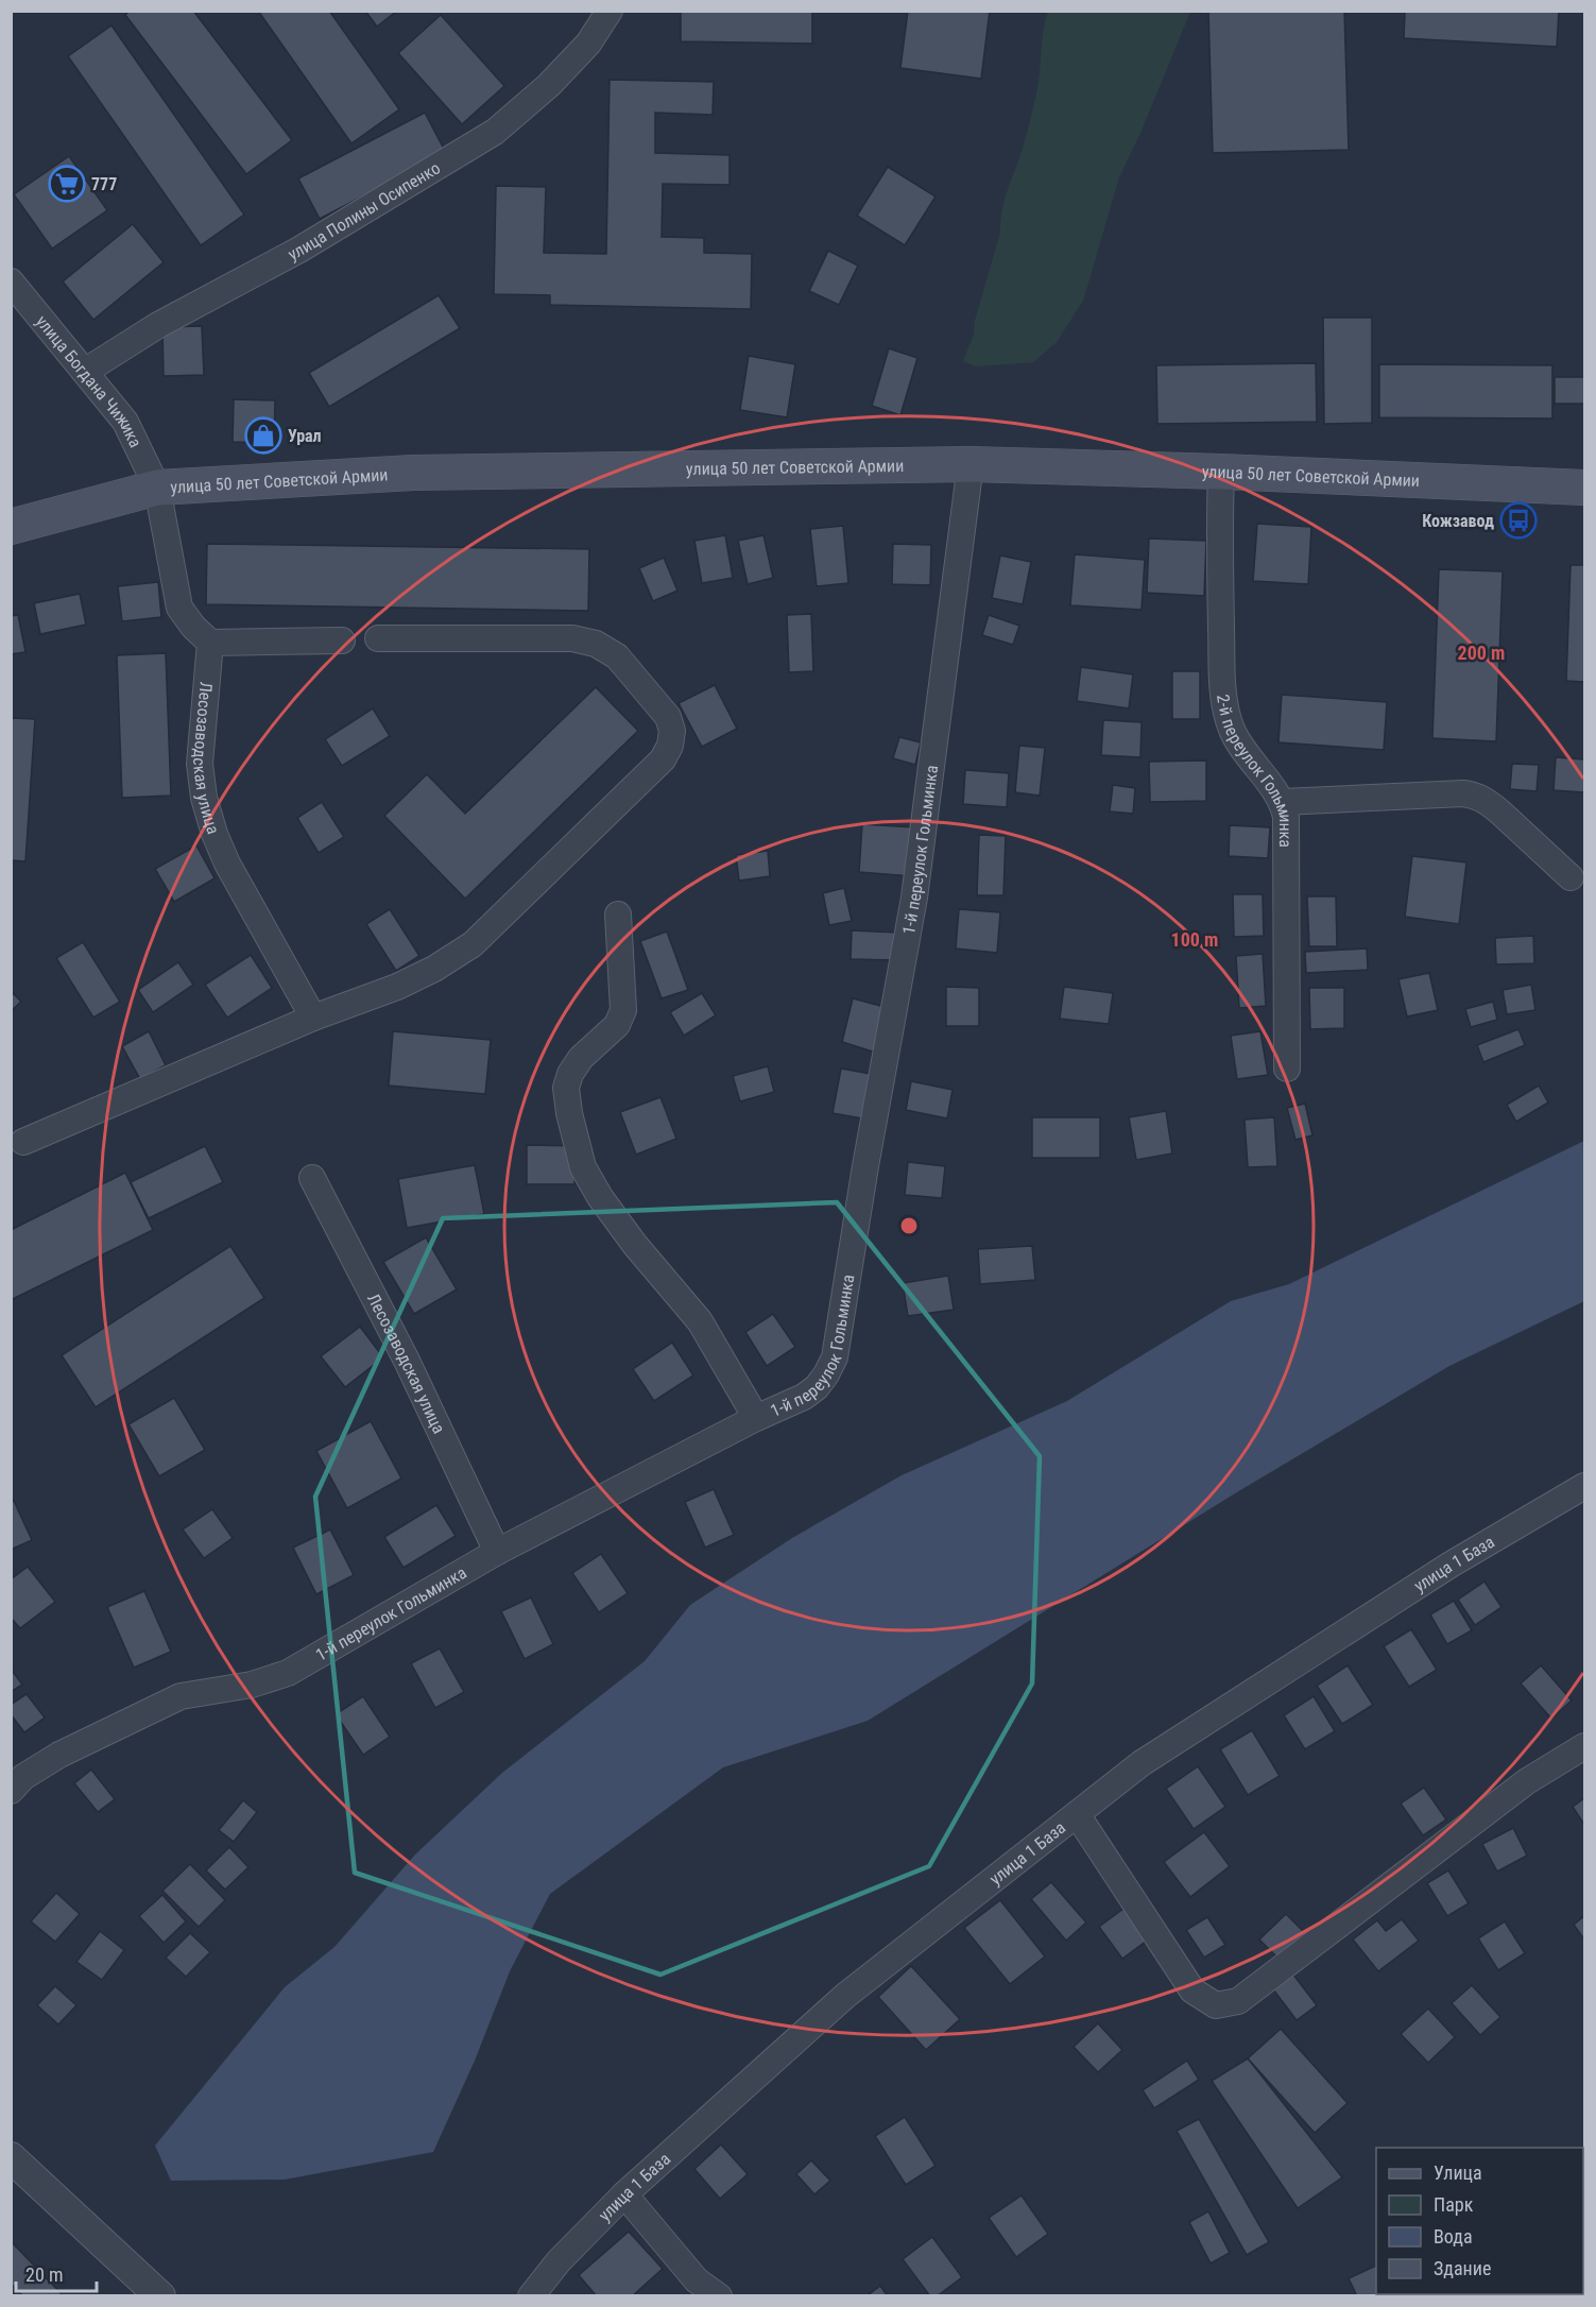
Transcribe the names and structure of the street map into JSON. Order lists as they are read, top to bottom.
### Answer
{
  "streets": {
    "main road": ["улица 50 лет Советской Армии"],
    "street": [
      "улица Полины Осипенко",
      "улица Богдана Чижика",
      "Лесозаводская улица",
      "2-й переулок Гольминка",
      "1-й переулок Гольминка",
      "улица 1 База"
    ]
  },
  "crossings": [
    ["улица Полины Осипенко", "улица Богдана Чижика"],
    ["улица Богдана Чижика", "улица 50 лет Советской Армии"],
    ["улица 50 лет Советской Армии", "2-й переулок Гольминка"],
    ["улица 50 лет Советской Армии", "1-й переулок Гольминка"],
    ["Лесозаводская улица", "1-й переулок Гольминка"]
  ],
  "places": {
    "supermarket": ["777"],
    "shop": ["Урал"],
    "bus stop": ["Кожзавод"]
  },
  "legend": [
    "Улица",
    "Парк",
    "Вода",
    "Здание"
  ],
  "scale_bar": "20 m",
  "rings": ["200 m", "100 m"]
}
